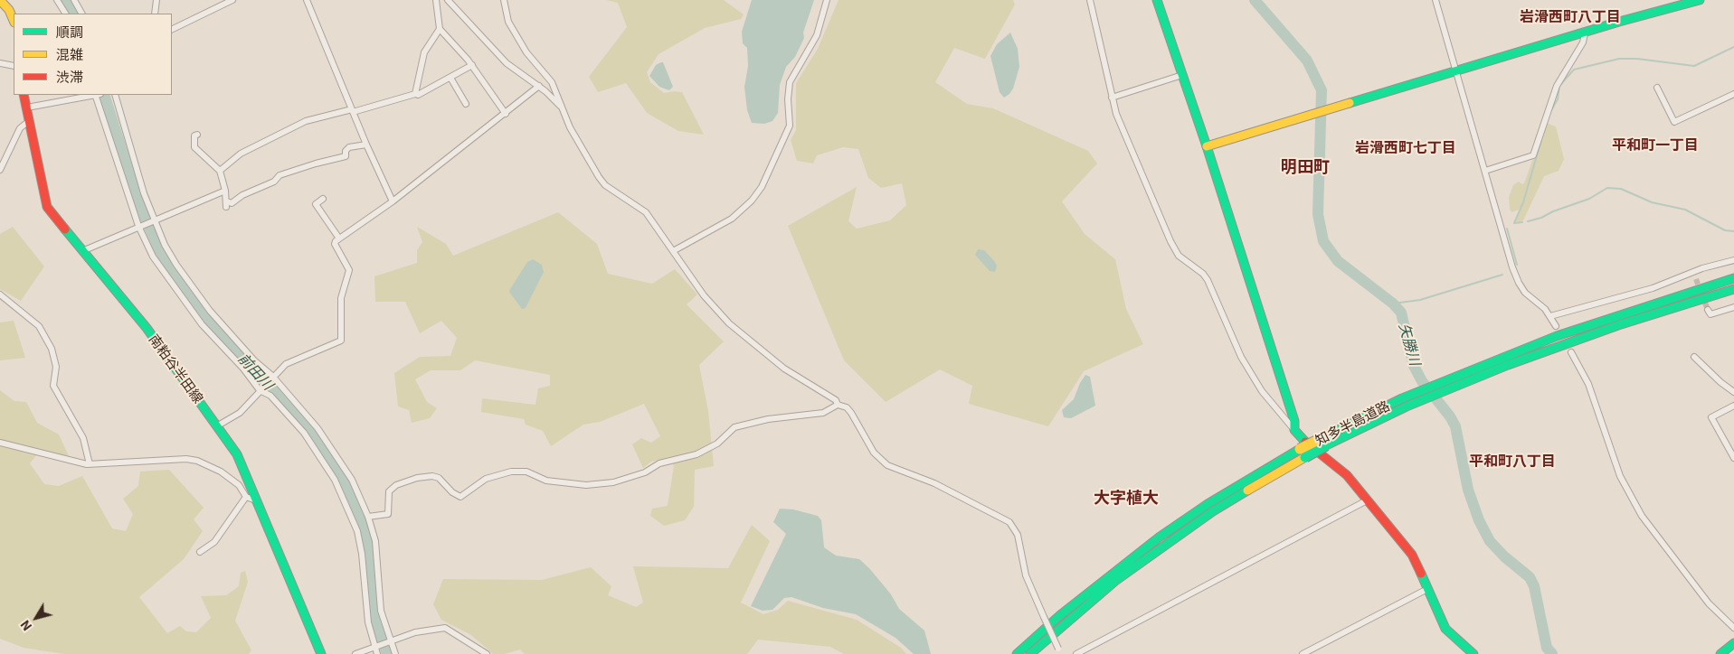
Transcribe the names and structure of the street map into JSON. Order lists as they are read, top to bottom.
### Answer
{
  "streets": {
    "main road": ["南粕谷半田線", "知多半島道路"]
  },
  "districts": [
    "岩滑西町八丁目",
    "平和町一丁目",
    "岩滑西町七丁目",
    "明田町",
    "平和町八丁目",
    "大字植大"
  ],
  "water": ["矢勝川", "前田川"],
  "legend": ["順調", "混雑", "渋滞"],
  "north": "bottom left"
}
